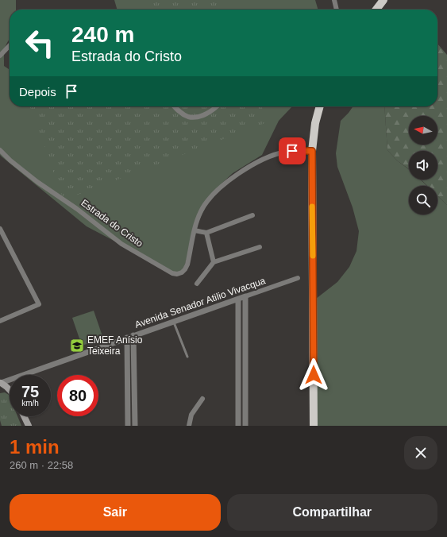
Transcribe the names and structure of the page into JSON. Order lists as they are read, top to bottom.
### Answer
{
  "streets": {
    "street": ["Estrada do Cristo", "Avenida Senador Atilio Vivacqua"]
  },
  "places": {
    "school or university": ["EMEF Anísio Teixeira"]
  },
  "north": "left",
  "page": {
    "turn": ["240 m", "Estrada do Cristo"],
    "then": "Depois",
    "speed": "75 km/h",
    "limit": "80",
    "heading": ["1 min", "260 m · 22:58"],
    "buttons": ["Sair", "Compartilhar"]
  }
}
